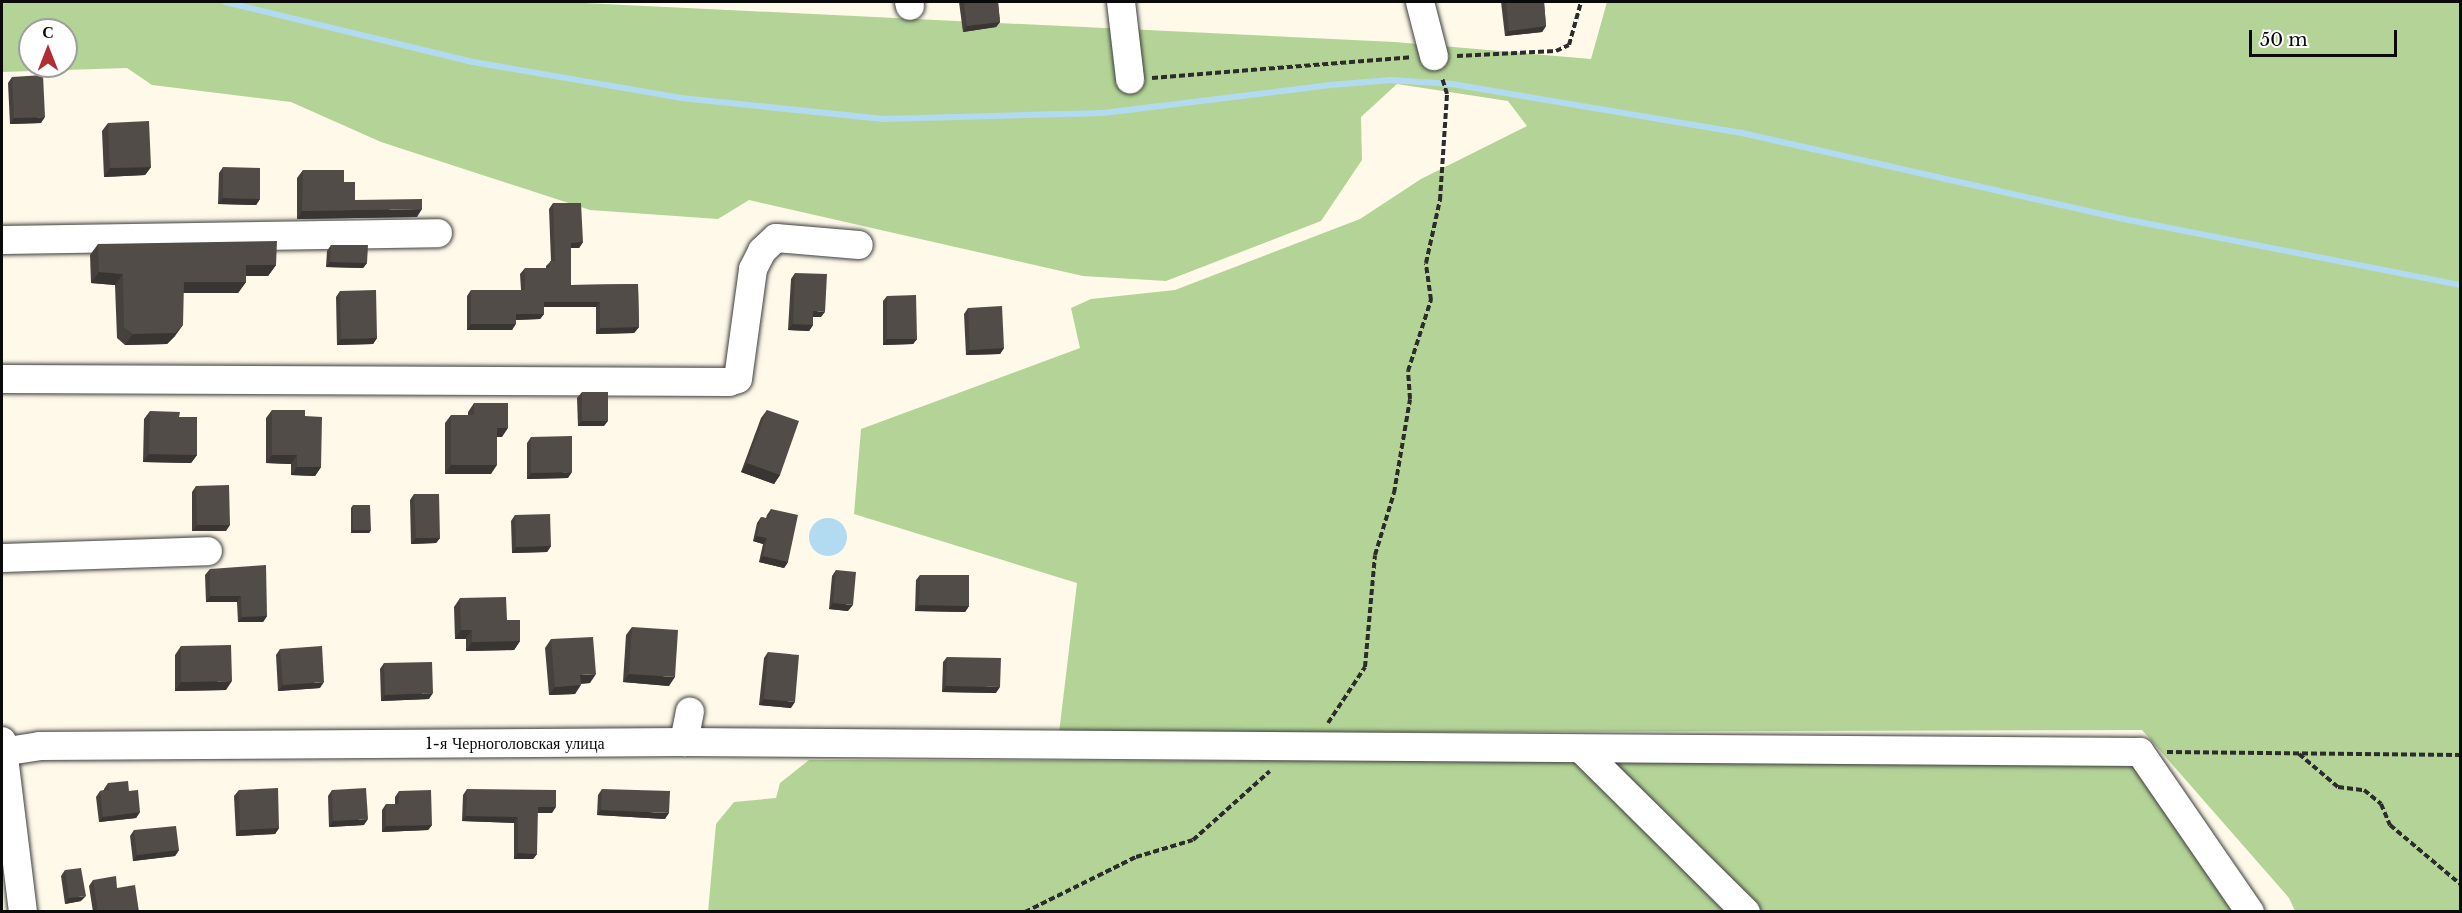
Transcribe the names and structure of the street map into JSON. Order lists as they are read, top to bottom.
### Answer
{
  "streets": {
    "street": ["1-я Черноголовская улица"]
  },
  "scale_bar": "50 m",
  "north": "top"
}
